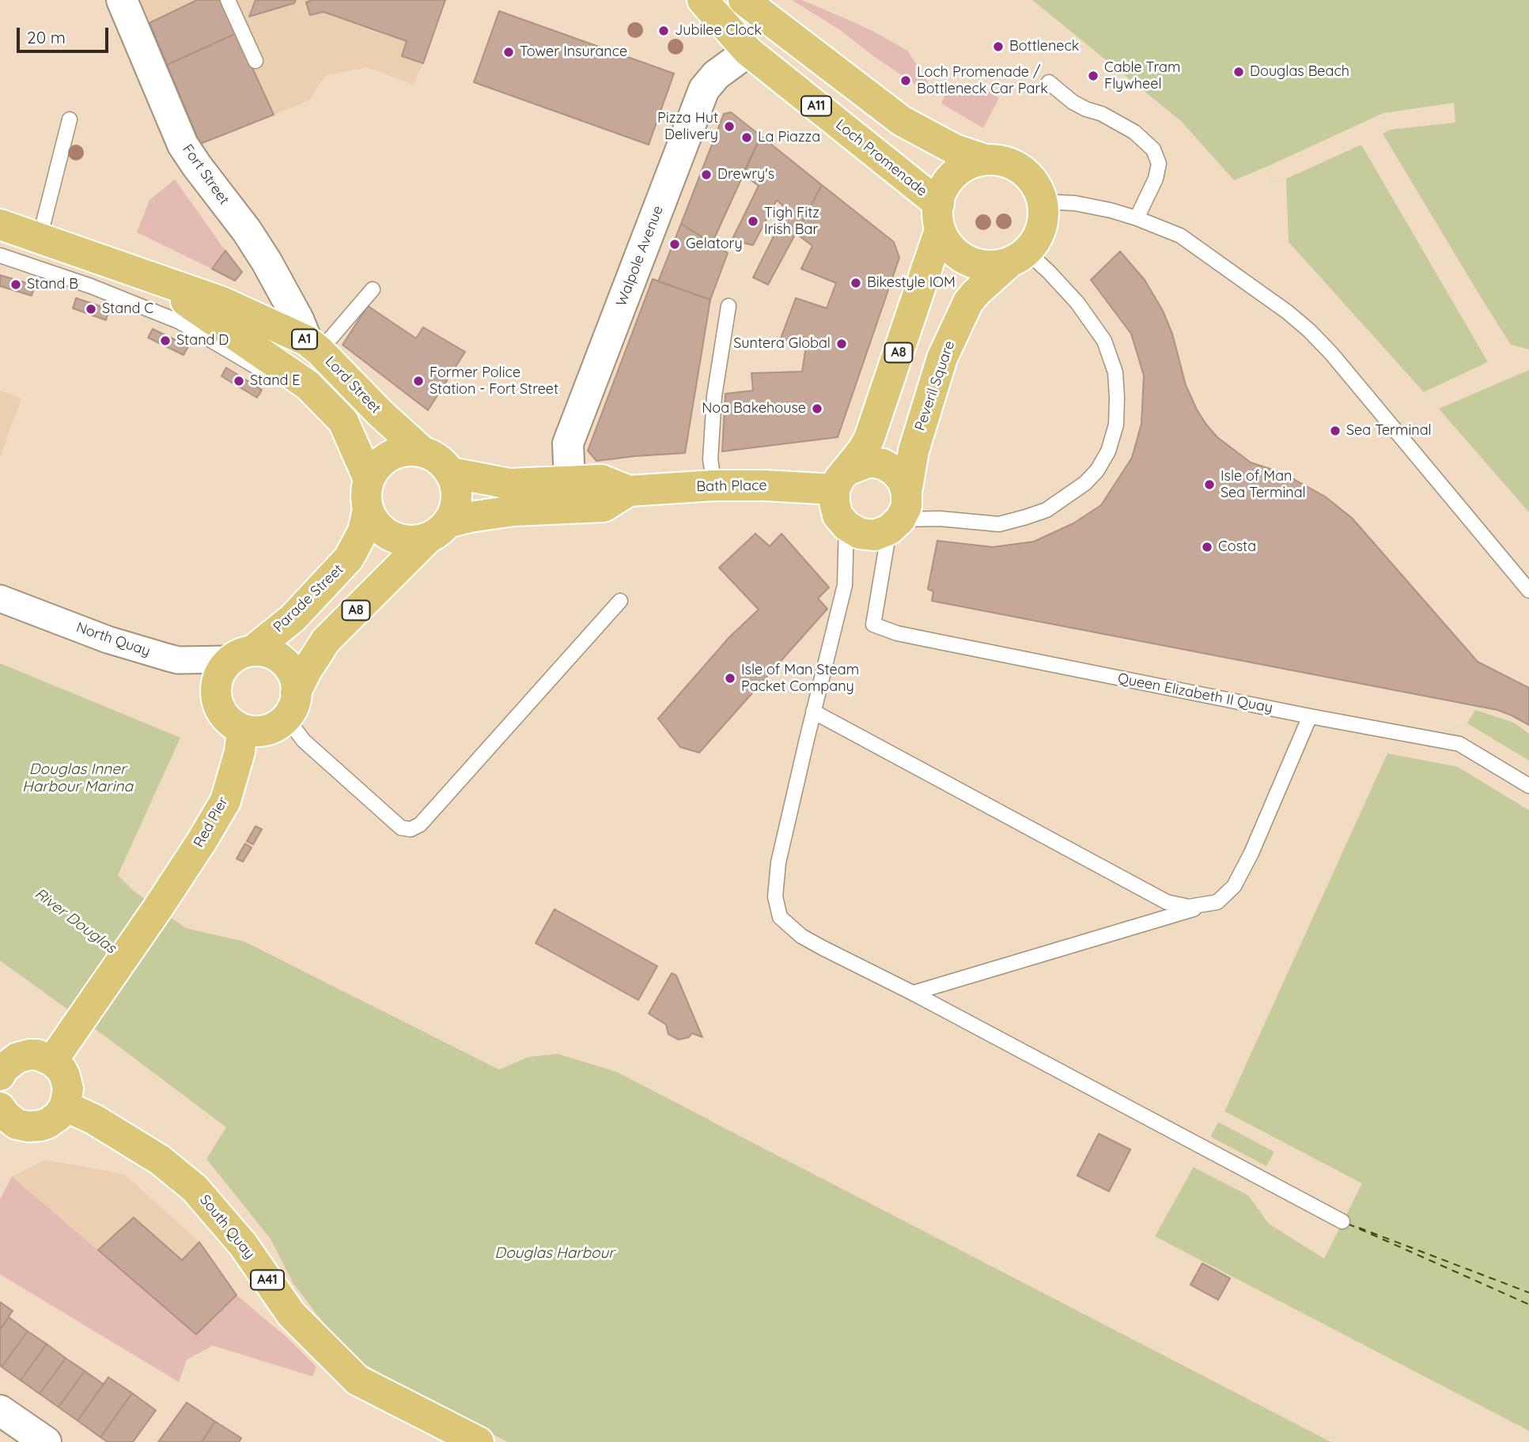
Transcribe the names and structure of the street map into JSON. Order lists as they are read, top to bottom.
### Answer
{
  "streets": {
    "main road": [
      "A11",
      "Loch Promenade",
      "Fort Street",
      "Walpole Avenue",
      "A1",
      "A8",
      "Lord Street",
      "Peveril Square",
      "Bath Place",
      "Parade Street",
      "Red Pier",
      "South Quay",
      "A41"
    ],
    "street": ["North Quay"],
    "lane": ["Queen Elizabeth II Quay"]
  },
  "crossings": [
    ["Loch Promenade", "Walpole Avenue"],
    ["Loch Promenade", "A8"],
    ["Loch Promenade", "Peveril Square"],
    ["Fort Street", "Lord Street"],
    ["Walpole Avenue", "Bath Place"],
    ["A8", "Lord Street"],
    ["A8", "Peveril Square"],
    ["A8", "Bath Place"],
    ["A8", "Parade Street"],
    ["A8", "North Quay"],
    ["A8", "Queen Elizabeth II Quay"],
    ["A8", "Red Pier"],
    ["Lord Street", "Bath Place"],
    ["Lord Street", "Parade Street"],
    ["Peveril Square", "Bath Place"],
    ["Peveril Square", "Queen Elizabeth II Quay"],
    ["Bath Place", "Parade Street"],
    ["Bath Place", "Queen Elizabeth II Quay"],
    ["Parade Street", "North Quay"],
    ["Parade Street", "Red Pier"],
    ["North Quay", "Red Pier"]
  ],
  "water": ["Douglas Inner Harbour Marina", "River Douglas", "Douglas Harbour"],
  "places": [
    "Jubilee Clock",
    "Bottleneck",
    "Tower Insurance",
    "Douglas Beach",
    "Cable Tram Flywheel",
    "Loch Promenade / Bottleneck Car Park",
    "Pizza Hut Delivery",
    "La Piazza",
    "Drewry's",
    "Tigh Fitz Irish Bar",
    "Gelatory",
    "Bikestyle IOM",
    "Stand B",
    "Stand C",
    "Stand D",
    "Suntera Global",
    "Stand E",
    "Former Police Station - Fort Street",
    "Noa Bakehouse",
    "Sea Terminal",
    "Isle of Man Sea Terminal",
    "Costa",
    "Isle of Man Steam Packet Company"
  ],
  "scale_bar": "20 m"
}
